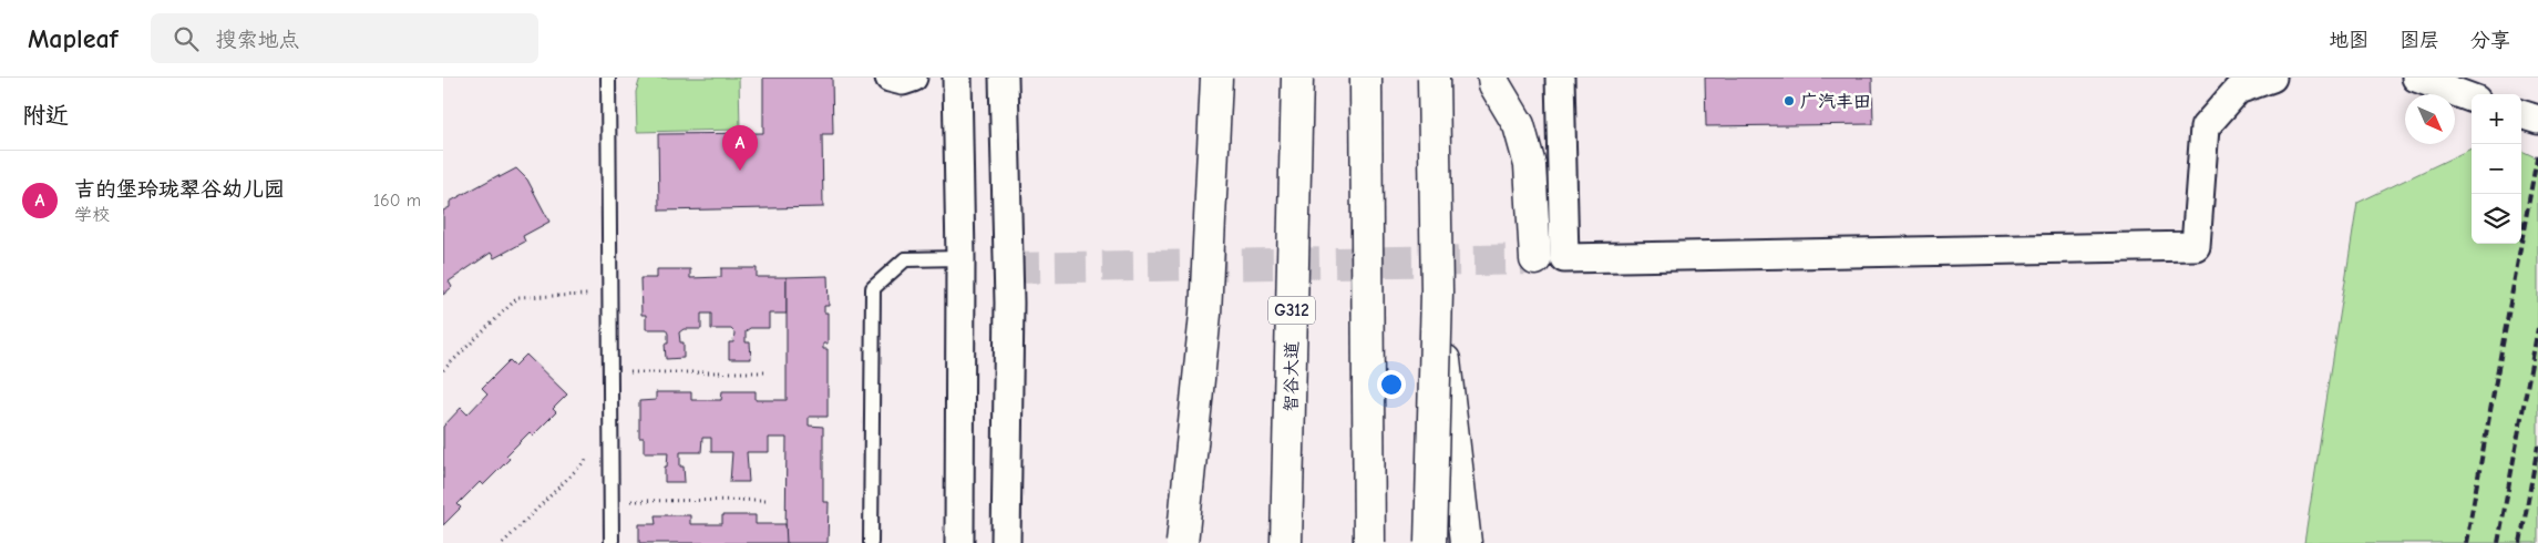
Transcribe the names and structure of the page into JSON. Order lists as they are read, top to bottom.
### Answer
{
  "streets": {
    "main road": ["G312", "智谷大道"]
  },
  "places": ["广汽丰田"],
  "north": "bottom right",
  "page": {
    "header": "Mapleaf",
    "search": "搜索地点",
    "nav": ["地图", "图层", "分享"],
    "heading": "附近",
    "map_buttons": ["+", "−"],
    "pins": "A",
    "list": [
      {
        "mark": "A",
        "name": "吉的堡玲珑翠谷幼儿园",
        "note": "学校",
        "value": "160 m"
      }
    ]
  }
}
